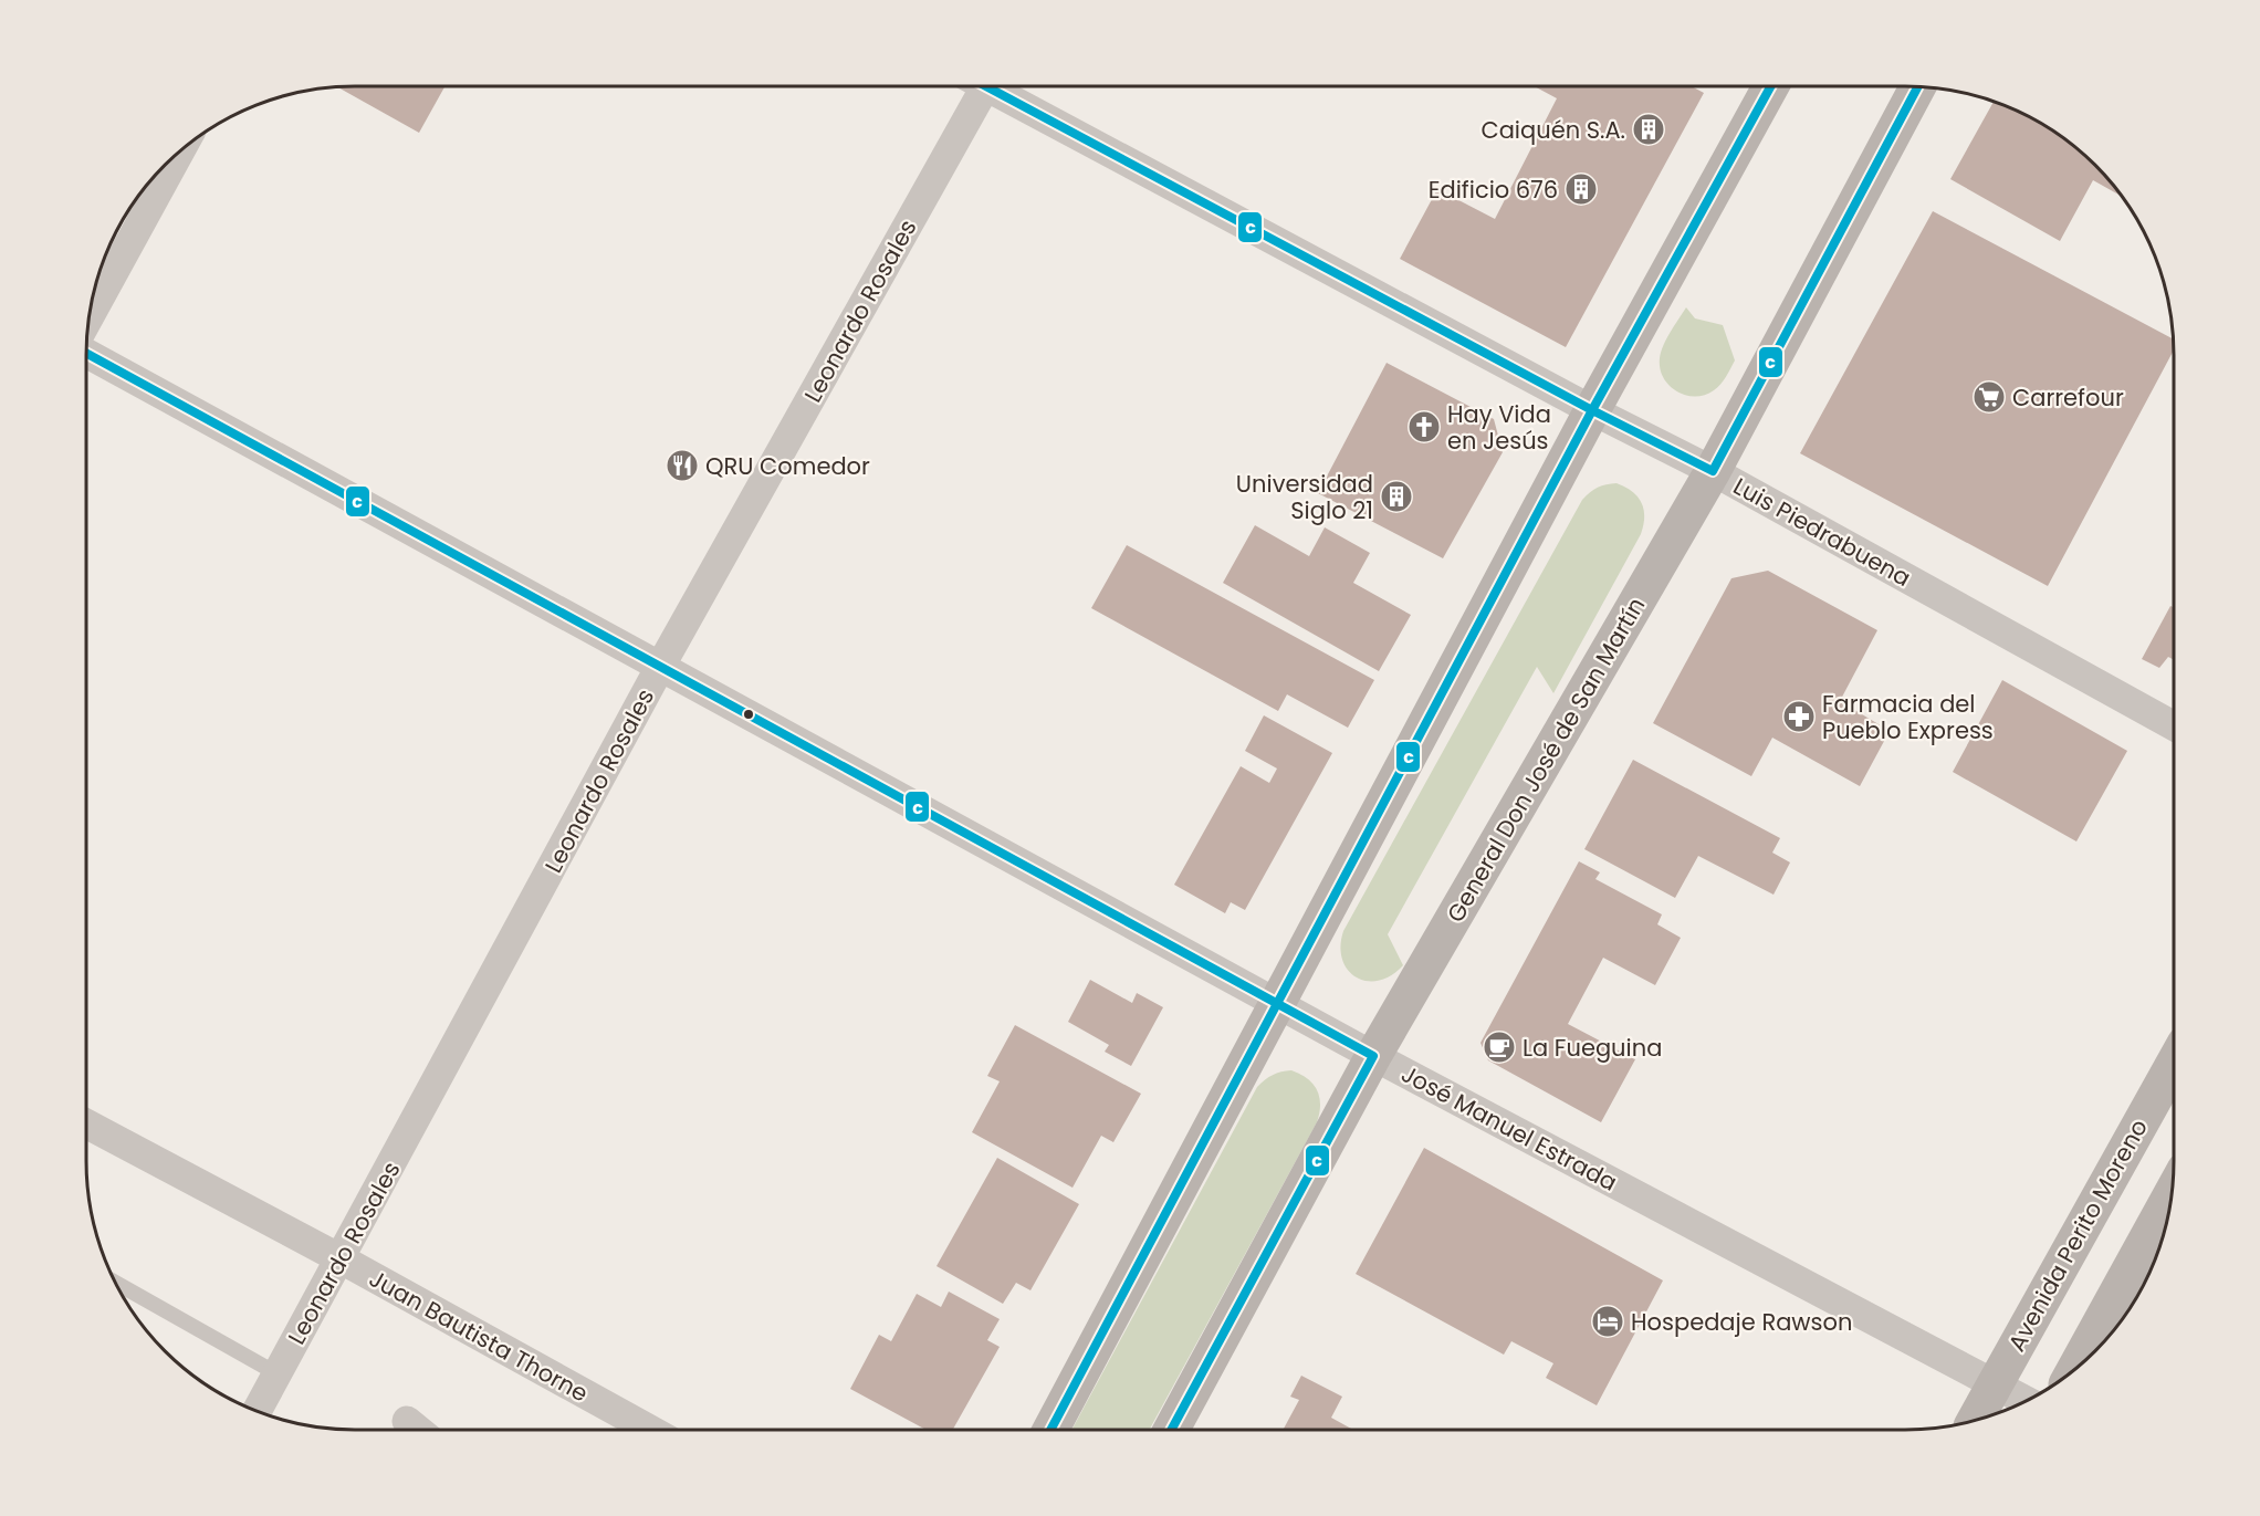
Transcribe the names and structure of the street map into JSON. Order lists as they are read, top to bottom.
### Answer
{
  "streets": {
    "main road": ["General Don José de San Martín", "Avenida Perito Moreno"],
    "street": [
      "Leonardo Rosales",
      "Luis Piedrabuena",
      "José Manuel Estrada",
      "Juan Bautista Thorne"
    ]
  },
  "crossings": [
    ["Leonardo Rosales", "José Manuel Estrada"],
    ["Leonardo Rosales", "Juan Bautista Thorne"],
    ["Luis Piedrabuena", "General Don José de San Martín"],
    ["General Don José de San Martín", "José Manuel Estrada"],
    ["José Manuel Estrada", "Avenida Perito Moreno"]
  ],
  "places": {
    "building": ["Caiquén S.A.", "Edificio 676", "Universidad Siglo 21"],
    "supermarket": ["Carrefour"],
    "church": ["Hay Vida en Jesús"],
    "restaurant": ["QRU Comedor"],
    "pharmacy": ["Farmacia del Pueblo Express"],
    "cafe": ["La Fueguina"],
    "hotel": ["Hospedaje Rawson"]
  },
  "lines": ["transit line c"]
}
